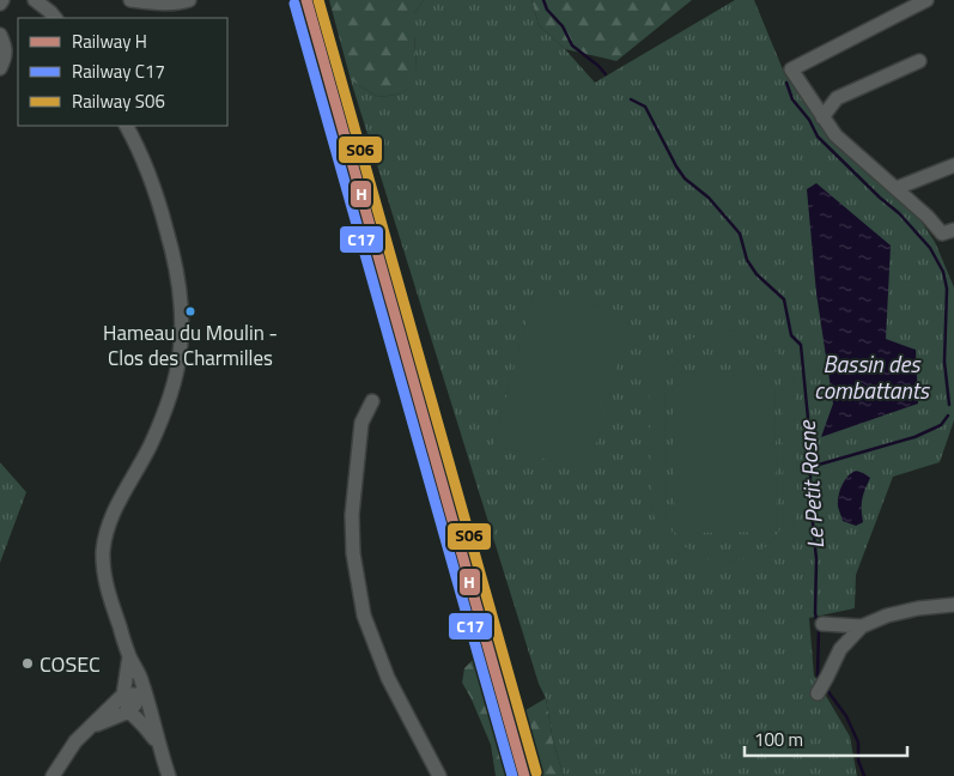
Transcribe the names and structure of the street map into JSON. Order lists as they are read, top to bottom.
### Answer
{
  "water": ["Bassin des combattants", "Le Petit Rosne"],
  "places": ["Hameau du Moulin - Clos des Charmilles", "COSEC"],
  "lines": ["rail line H", "rail line S06", "rail line C17"],
  "legend": ["Railway H", "Railway C17", "Railway S06"],
  "scale_bar": "100 m"
}
